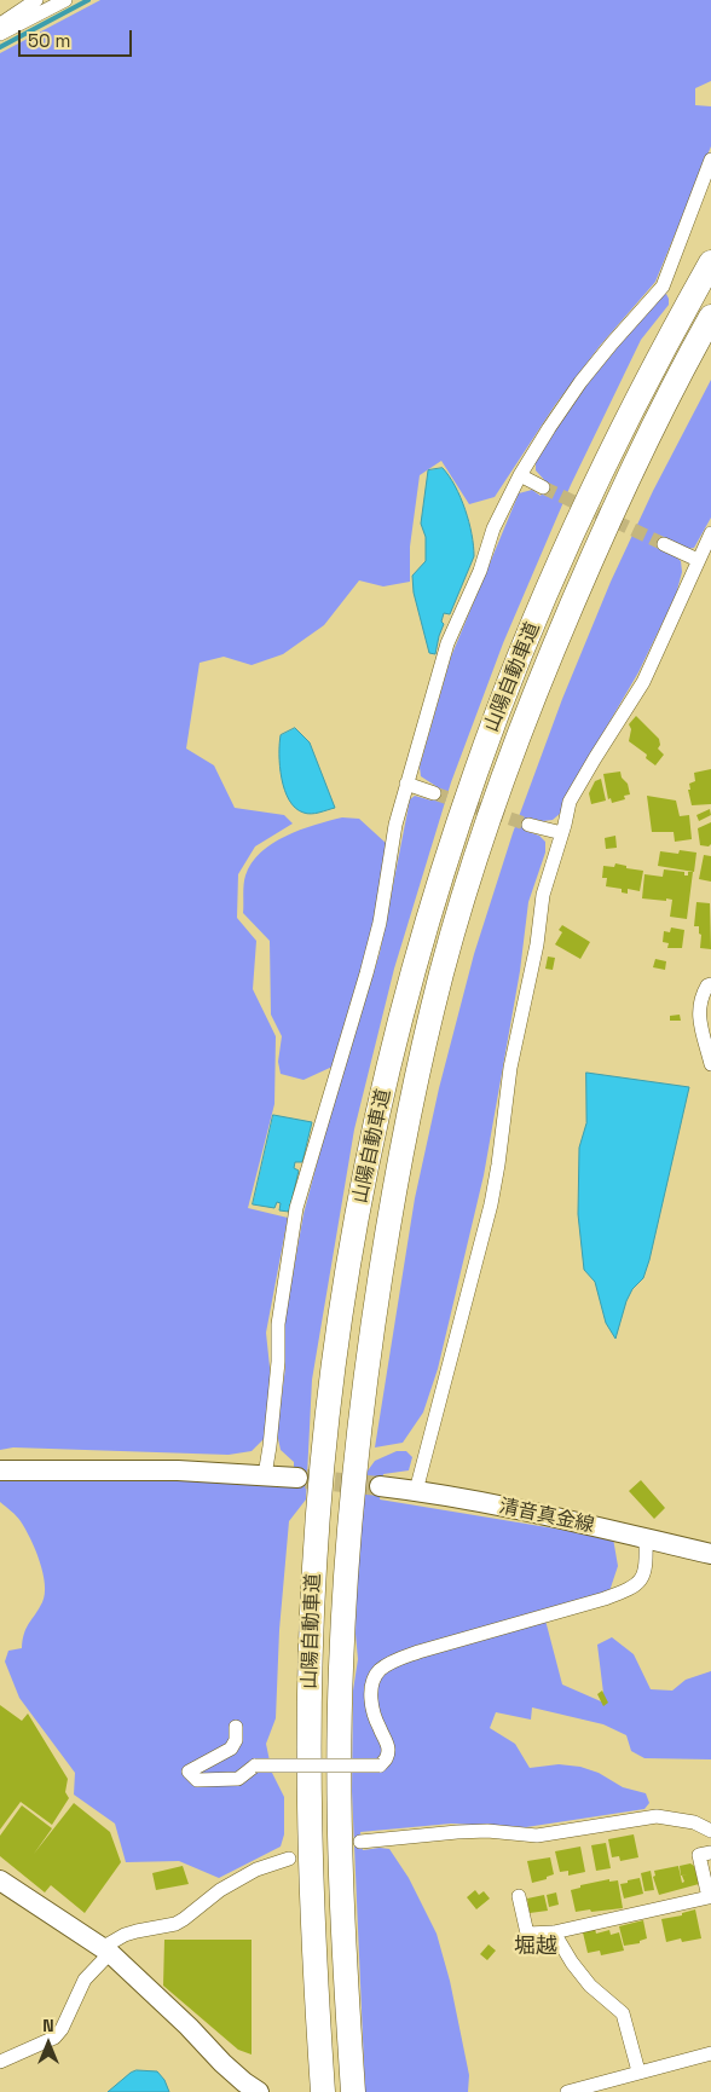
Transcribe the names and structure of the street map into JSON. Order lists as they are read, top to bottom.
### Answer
{
  "streets": {
    "highway": ["山陽自動車道"],
    "main road": ["清音真金線"]
  },
  "districts": ["堀越"],
  "scale_bar": "50 m",
  "north": "top"
}
